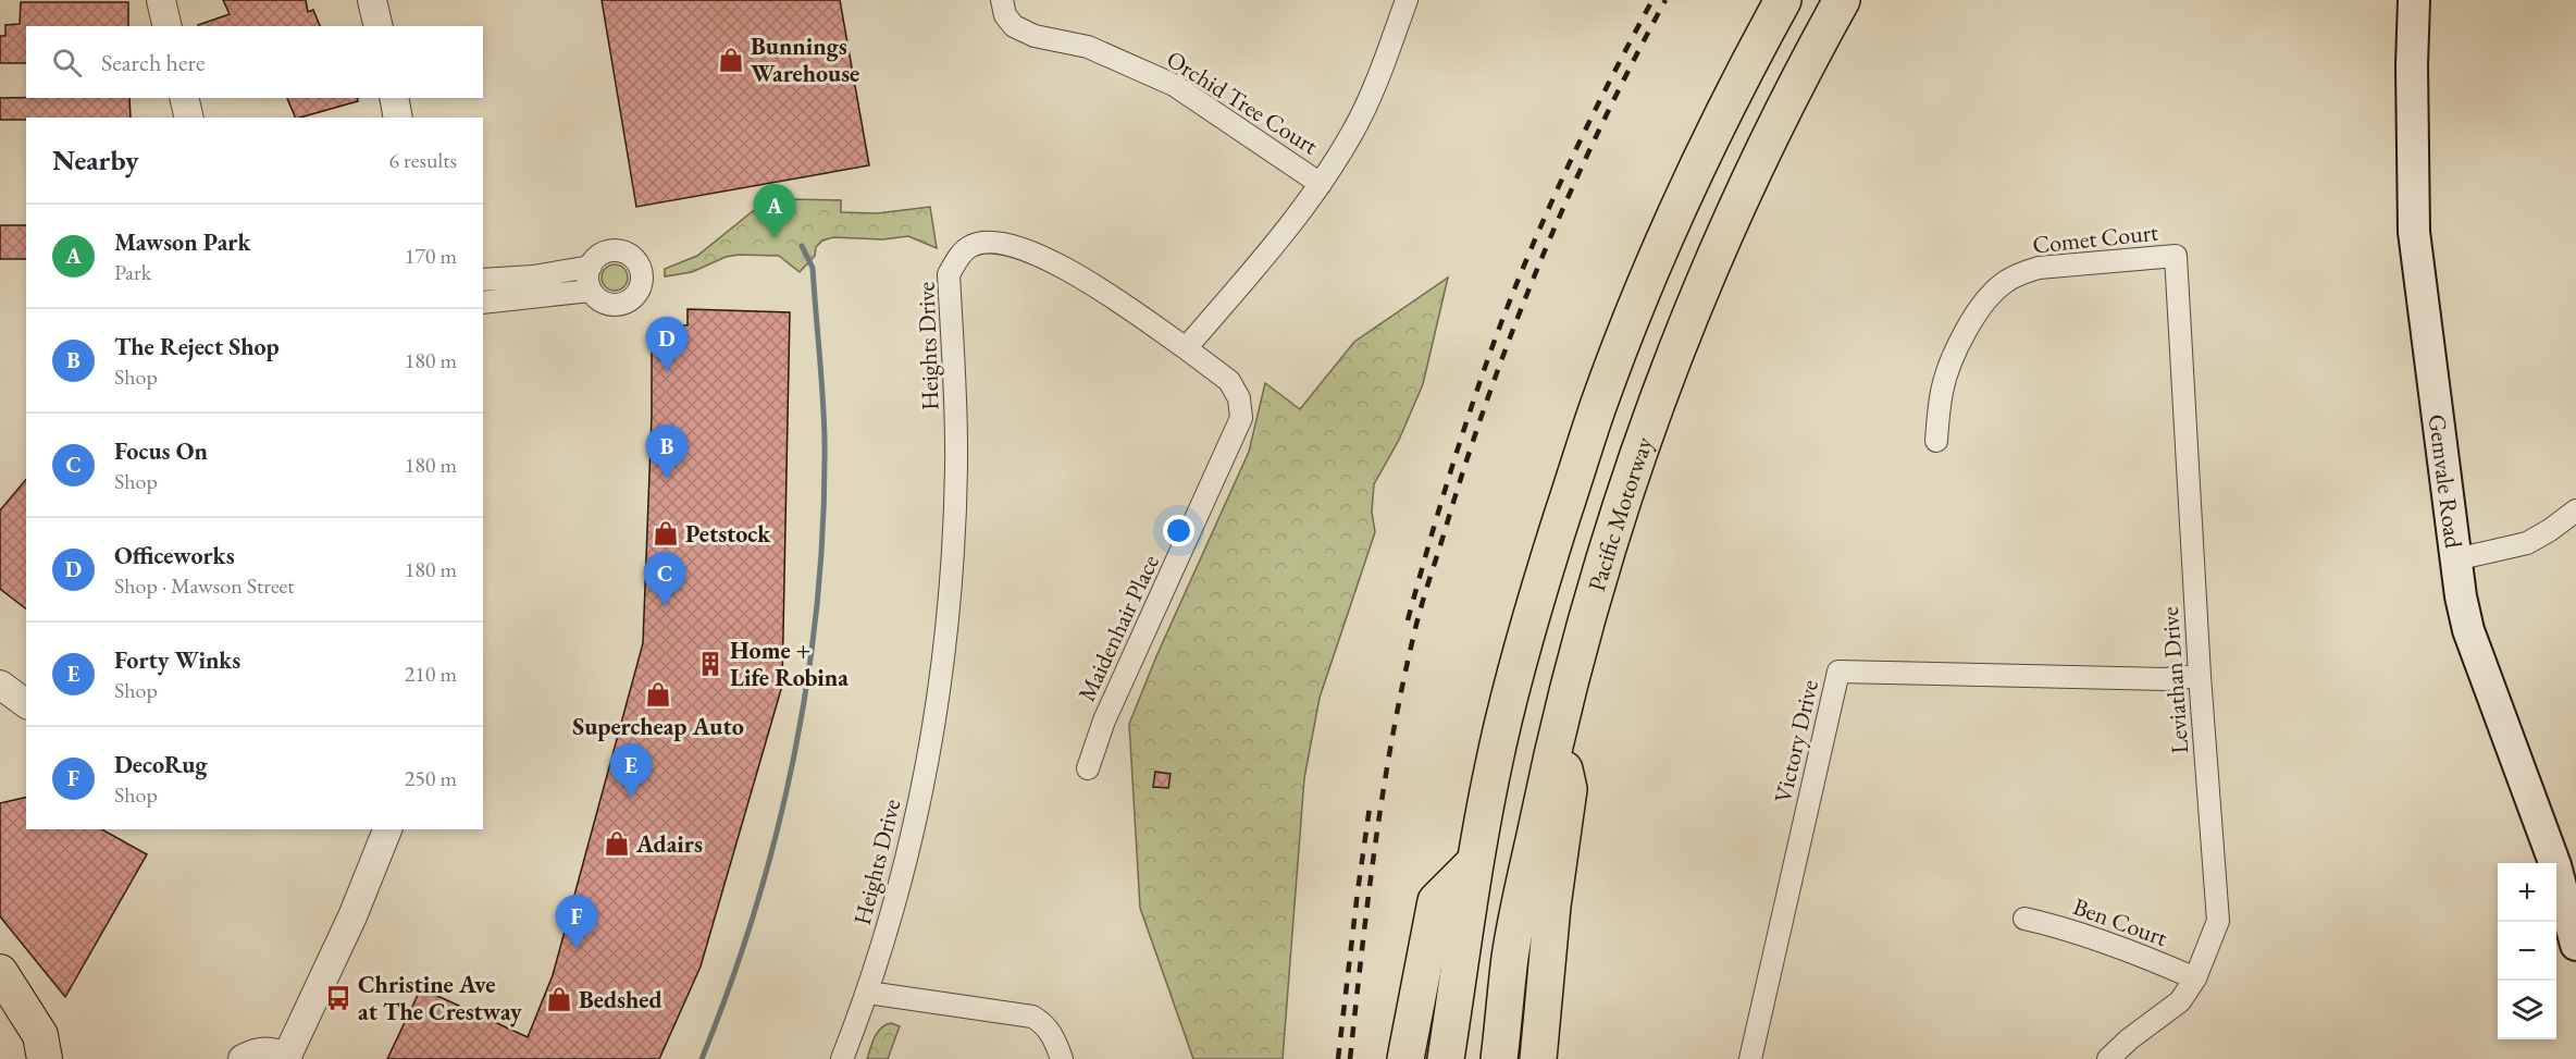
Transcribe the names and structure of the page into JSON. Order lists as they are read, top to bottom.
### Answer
{
  "streets": {
    "highway": ["Pacific Motorway"],
    "main road": ["Gemvale Road"],
    "street": [
      "Orchid Tree Court",
      "Comet Court",
      "Heights Drive",
      "Maidenhair Place",
      "Leviathan Drive",
      "Victory Drive",
      "Ben Court"
    ]
  },
  "crossings": [
    ["Comet Court", "Leviathan Drive"],
    ["Heights Drive", "Maidenhair Place"],
    ["Leviathan Drive", "Victory Drive"],
    ["Leviathan Drive", "Ben Court"]
  ],
  "places": {
    "shop": [
      "Bunnings Warehouse",
      "Petstock",
      "Supercheap Auto",
      "Adairs",
      "Bedshed"
    ],
    "building": ["Home + Life Robina"],
    "bus stop": ["Christine Ave at The Crestway"]
  },
  "page": {
    "search": "Search here",
    "heading": ["Nearby", "6 results"],
    "pins": [
      "A",
      "D",
      "B",
      "C",
      "E",
      "F"
    ],
    "list": [
      {
        "mark": "A",
        "name": "Mawson Park",
        "note": "Park",
        "value": "170 m"
      },
      {
        "mark": "B",
        "name": "The Reject Shop",
        "note": "Shop",
        "value": "180 m"
      },
      {
        "mark": "C",
        "name": "Focus On",
        "note": "Shop",
        "value": "180 m"
      },
      {
        "mark": "D",
        "name": "Officeworks",
        "note": "Shop · Mawson Street",
        "value": "180 m"
      },
      {
        "mark": "E",
        "name": "Forty Winks",
        "note": "Shop",
        "value": "210 m"
      },
      {
        "mark": "F",
        "name": "DecoRug",
        "note": "Shop",
        "value": "250 m"
      }
    ],
    "map_buttons": ["+", "−"]
  }
}
